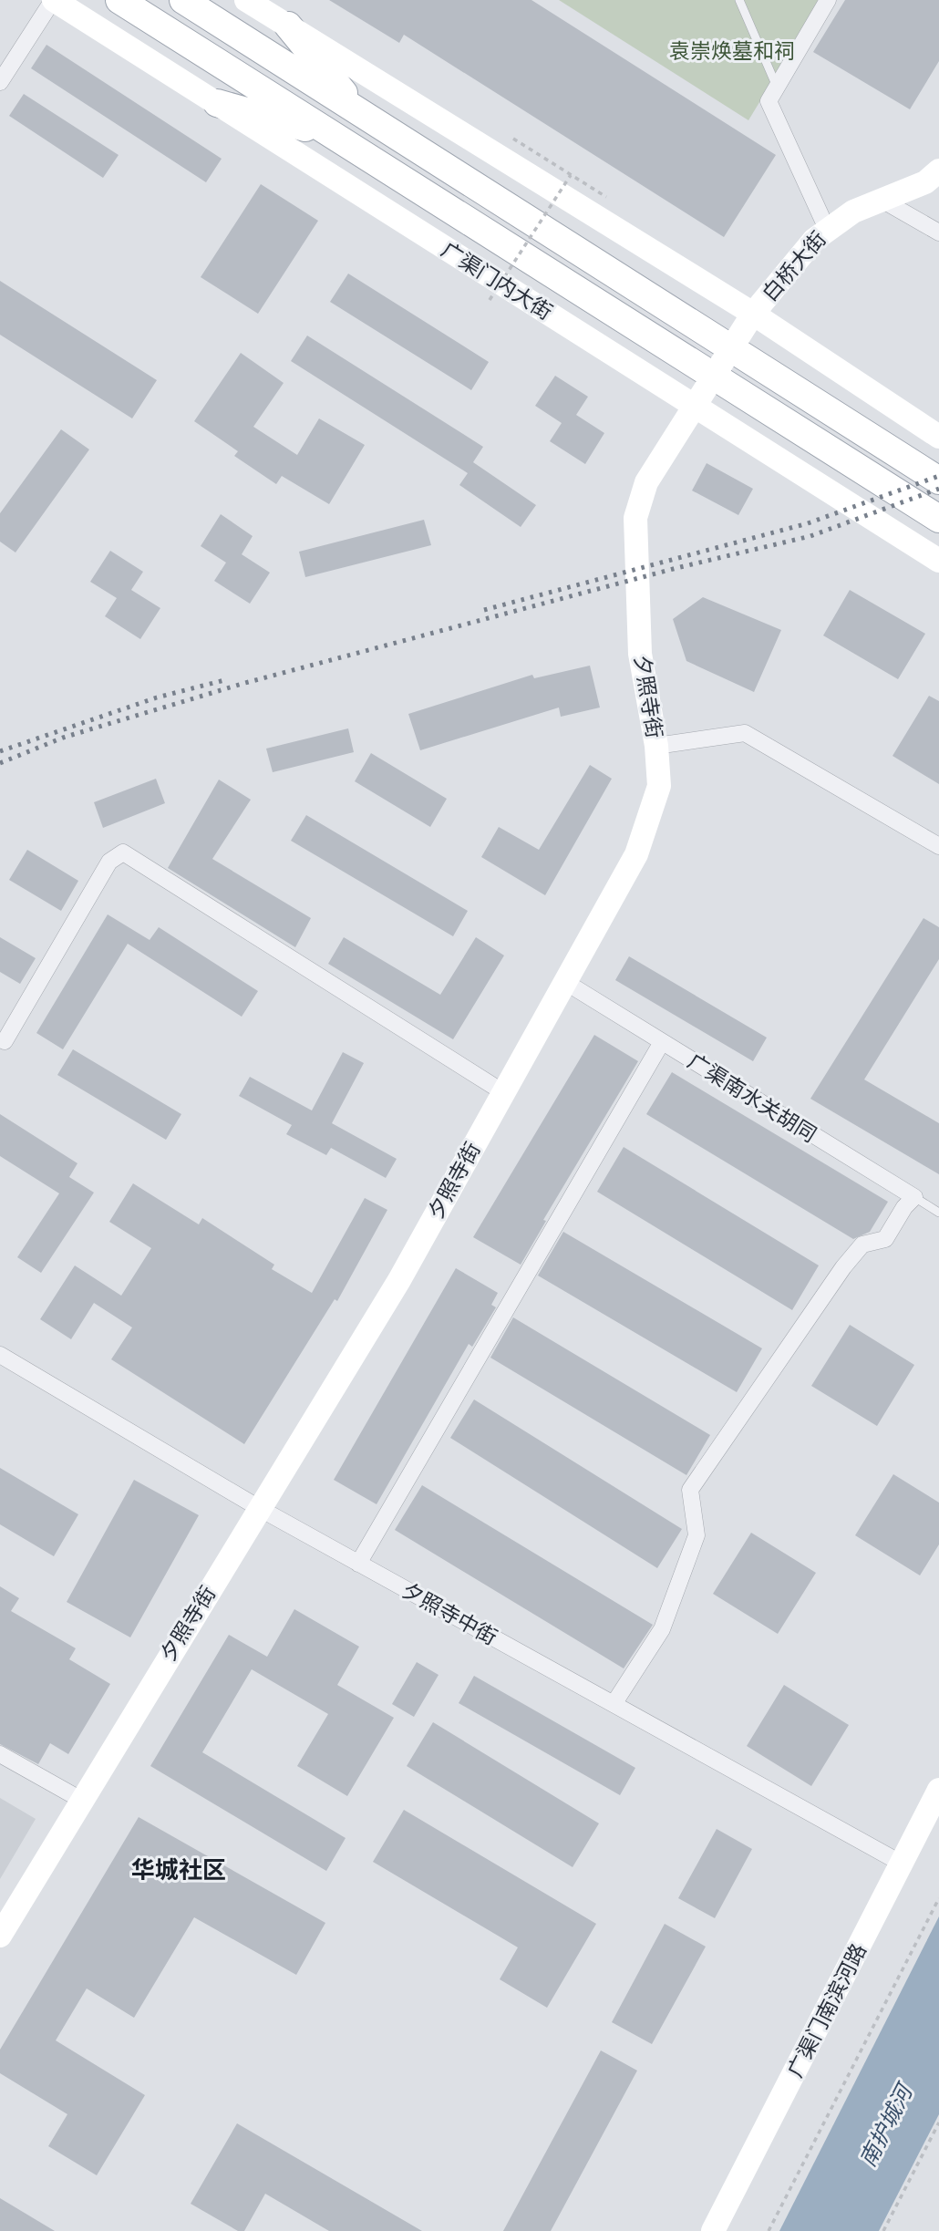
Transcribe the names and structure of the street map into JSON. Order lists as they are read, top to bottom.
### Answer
{
  "streets": {
    "main road": ["广渠门内大街"],
    "street": [
      "白桥大街",
      "夕照寺街",
      "广渠南水关胡同",
      "夕照寺中街",
      "广渠门南滨河路"
    ]
  },
  "crossings": [
    ["白桥大街", "广渠门内大街"],
    ["白桥大街", "夕照寺街"],
    ["广渠门内大街", "夕照寺街"],
    ["夕照寺街", "广渠南水关胡同"],
    ["夕照寺街", "夕照寺中街"],
    ["夕照寺中街", "广渠门南滨河路"]
  ],
  "districts": ["华城社区"],
  "water": ["南护城河"],
  "parks": ["袁崇焕墓和祠"]
}
